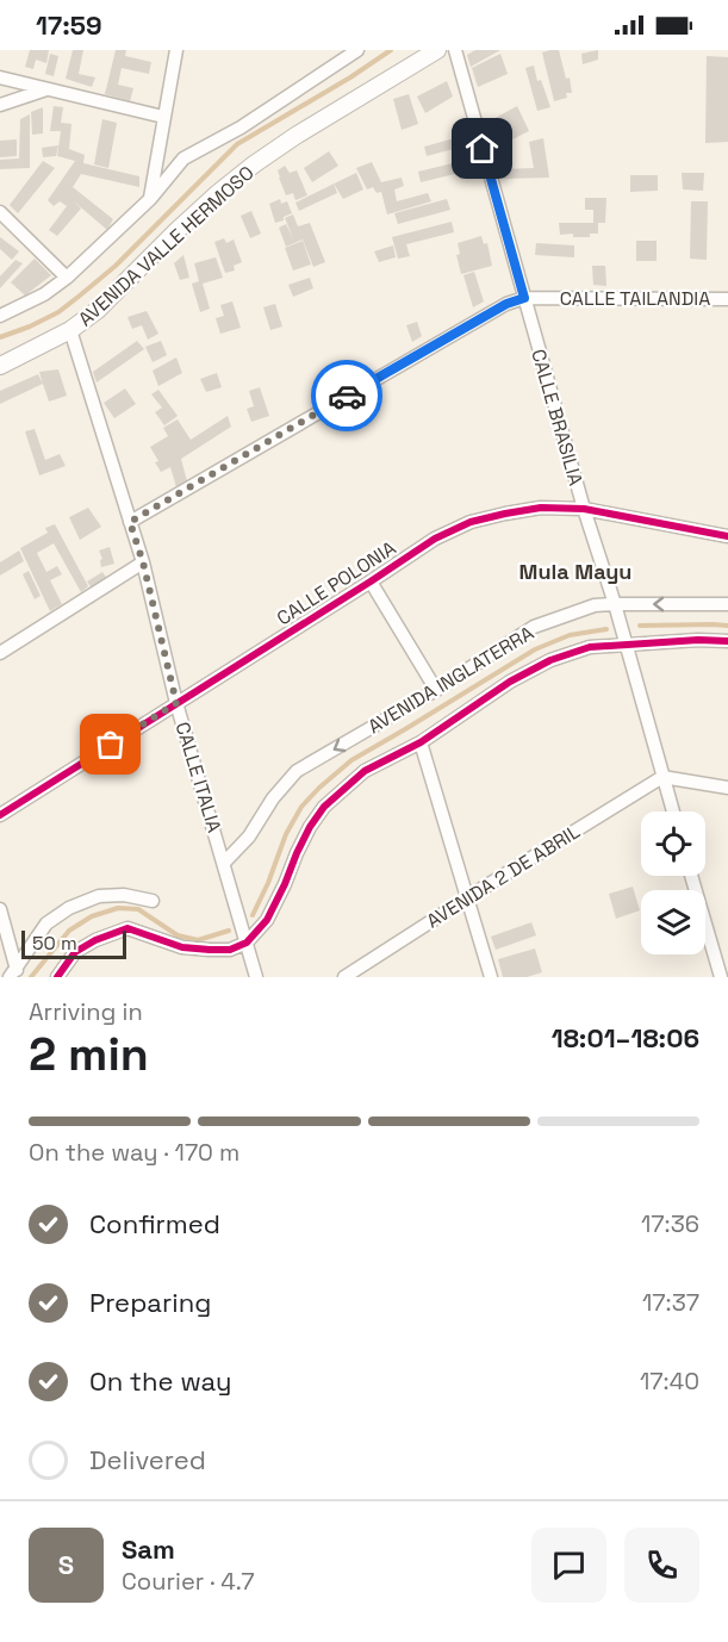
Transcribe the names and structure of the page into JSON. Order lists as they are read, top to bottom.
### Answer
{
  "streets": {
    "street": [
      "AVENIDA VALLE HERMOSO",
      "CALLE TAILANDIA",
      "CALLE BRASILIA",
      "CALLE POLONIA",
      "AVENIDA INGLATERRA",
      "CALLE ITALIA",
      "AVENIDA 2 DE ABRIL"
    ]
  },
  "crossings": [
    ["AVENIDA VALLE HERMOSO", "CALLE ITALIA"],
    ["CALLE TAILANDIA", "CALLE BRASILIA"],
    ["CALLE TAILANDIA", "CALLE ITALIA"],
    ["CALLE BRASILIA", "CALLE POLONIA"],
    ["CALLE BRASILIA", "AVENIDA INGLATERRA"],
    ["CALLE BRASILIA", "AVENIDA 2 DE ABRIL"],
    ["CALLE POLONIA", "CALLE ITALIA"],
    ["AVENIDA INGLATERRA", "CALLE ITALIA"]
  ],
  "districts": ["Mula Mayu"],
  "scale_bar": "50 m",
  "page": {
    "status": "17:59",
    "scale": "50 m",
    "heading": ["2 min", "Arriving in", "18:01–18:06"],
    "panel": ["Sam", "Courier · 4.7"],
    "bar": "On the way · 170 m",
    "list": [
      ["Confirmed", "17:36"],
      ["Preparing", "17:37"],
      ["On the way", "17:40"],
      "Delivered"
    ],
    "round": "S"
  }
}
